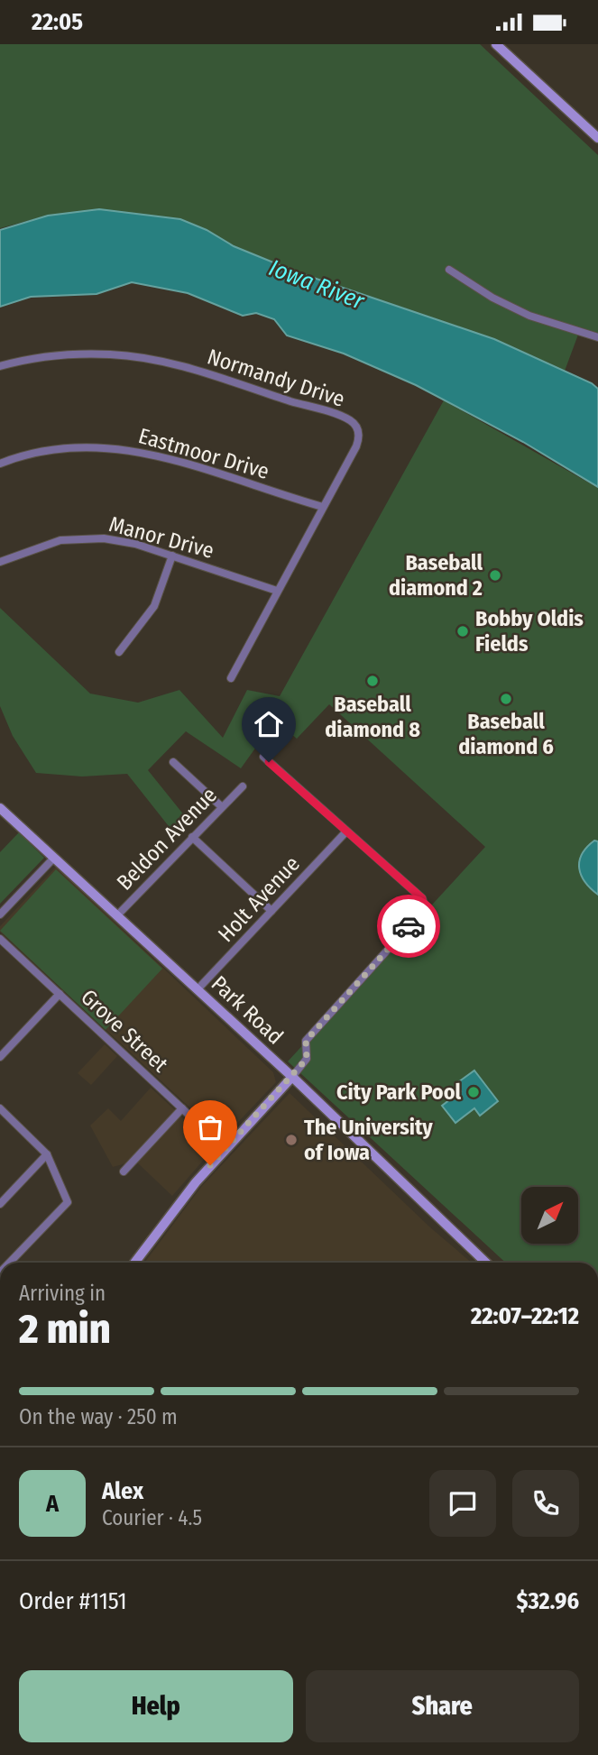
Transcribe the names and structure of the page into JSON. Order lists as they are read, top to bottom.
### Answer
{
  "streets": {
    "street": [
      "Normandy Drive",
      "Eastmoor Drive",
      "Manor Drive",
      "Beldon Avenue",
      "Holt Avenue",
      "Park Road",
      "Grove Street"
    ]
  },
  "crossings": [
    ["Normandy Drive", "Eastmoor Drive"],
    ["Normandy Drive", "Manor Drive"],
    ["Beldon Avenue", "Park Road"],
    ["Holt Avenue", "Park Road"]
  ],
  "water": ["Iowa River"],
  "places": [
    "Baseball diamond 2",
    "Bobby Oldis Fields",
    "Baseball diamond 8",
    "Baseball diamond 6",
    "City Park Pool",
    "The University of Iowa"
  ],
  "north": "top right",
  "page": {
    "status": "22:05",
    "heading": ["2 min", "Arriving in", "22:07–22:12"],
    "panel": [
      "Alex",
      "Courier · 4.5",
      "Order #1151",
      "$32.96"
    ],
    "bar": "On the way · 250 m",
    "round": "A",
    "buttons": ["Help", "Share"]
  }
}
